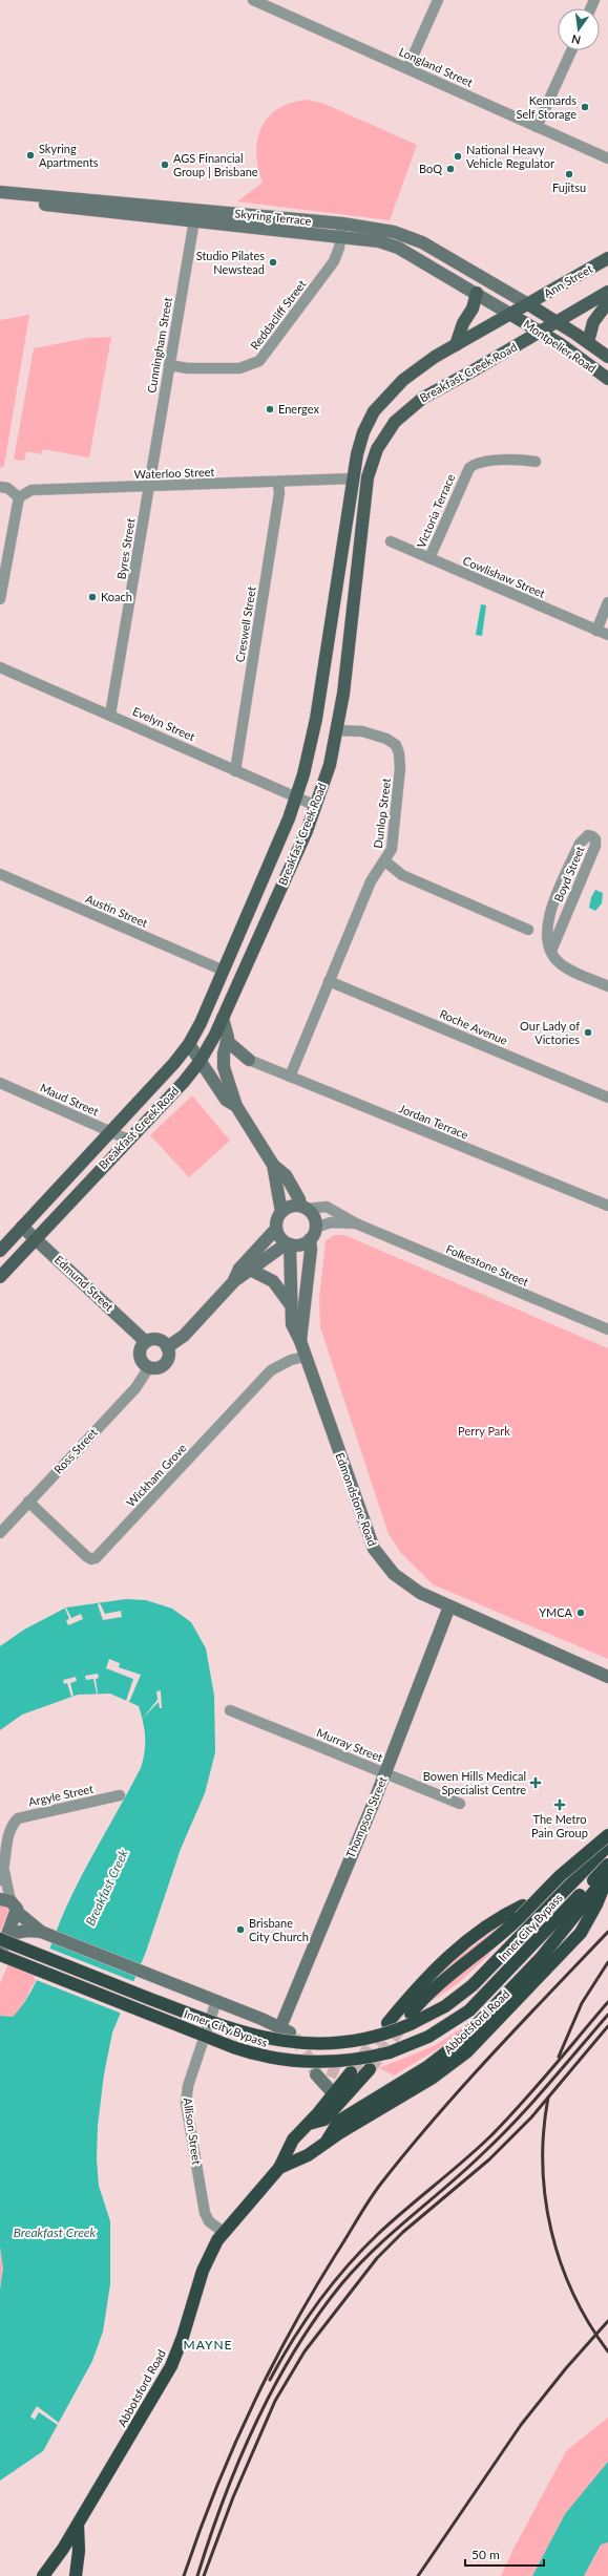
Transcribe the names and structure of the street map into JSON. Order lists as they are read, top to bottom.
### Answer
{
  "streets": {
    "highway": ["Inner City Bypass", "Abbotsford Road"],
    "main road": ["Ann Street", "Montpelier Road", "Breakfast Creek Road"],
    "street": [
      "Longland Street",
      "Skyring Terrace",
      "Reddacliff Street",
      "Cunningham Street",
      "Waterloo Street",
      "Victoria Terrace",
      "Byres Street",
      "Cowlishaw Street",
      "Creswell Street",
      "Evelyn Street",
      "Dunlop Street",
      "Boyd Street",
      "Austin Street",
      "Roche Avenue",
      "Maud Street",
      "Jordan Terrace",
      "Folkestone Street",
      "Edmund Street",
      "Ross Street",
      "Wickham Grove",
      "Edmondstone Road",
      "Murray Street",
      "Argyle Street",
      "Thompson Street",
      "Allison Street"
    ]
  },
  "crossings": [
    ["Skyring Terrace", "Ann Street"],
    ["Skyring Terrace", "Reddacliff Street"],
    ["Skyring Terrace", "Cunningham Street"],
    ["Skyring Terrace", "Montpelier Road"],
    ["Skyring Terrace", "Breakfast Creek Road"],
    ["Ann Street", "Montpelier Road"],
    ["Ann Street", "Breakfast Creek Road"],
    ["Reddacliff Street", "Cunningham Street"],
    ["Cunningham Street", "Waterloo Street"],
    ["Cunningham Street", "Byres Street"],
    ["Montpelier Road", "Breakfast Creek Road"],
    ["Breakfast Creek Road", "Waterloo Street"],
    ["Breakfast Creek Road", "Evelyn Street"],
    ["Breakfast Creek Road", "Dunlop Street"],
    ["Breakfast Creek Road", "Austin Street"],
    ["Breakfast Creek Road", "Maud Street"],
    ["Breakfast Creek Road", "Edmund Street"],
    ["Waterloo Street", "Byres Street"],
    ["Waterloo Street", "Creswell Street"],
    ["Victoria Terrace", "Cowlishaw Street"],
    ["Byres Street", "Evelyn Street"],
    ["Creswell Street", "Evelyn Street"],
    ["Folkestone Street", "Edmondstone Road"],
    ["Edmund Street", "Ross Street"],
    ["Ross Street", "Wickham Grove"],
    ["Wickham Grove", "Edmondstone Road"],
    ["Edmondstone Road", "Thompson Street"],
    ["Murray Street", "Thompson Street"],
    ["Thompson Street", "Allison Street"],
    ["Abbotsford Road", "Allison Street"]
  ],
  "districts": ["MAYNE"],
  "water": ["Breakfast Creek"],
  "parks": ["Perry Park"],
  "places": {
    "other": [
      "Kennards Self Storage",
      "Skyring Apartments",
      "National Heavy Vehicle Regulator",
      "AGS Financial Group | Brisbane",
      "BoQ",
      "Fujitsu",
      "Studio Pilates Newstead",
      "Energex",
      "Koach",
      "Our Lady of Victories",
      "YMCA",
      "Brisbane City Church"
    ],
    "health": ["Bowen Hills Medical Specialist Centre", "The Metro Pain Group"]
  },
  "scale_bar": "50 m",
  "north": "bottom"
}
